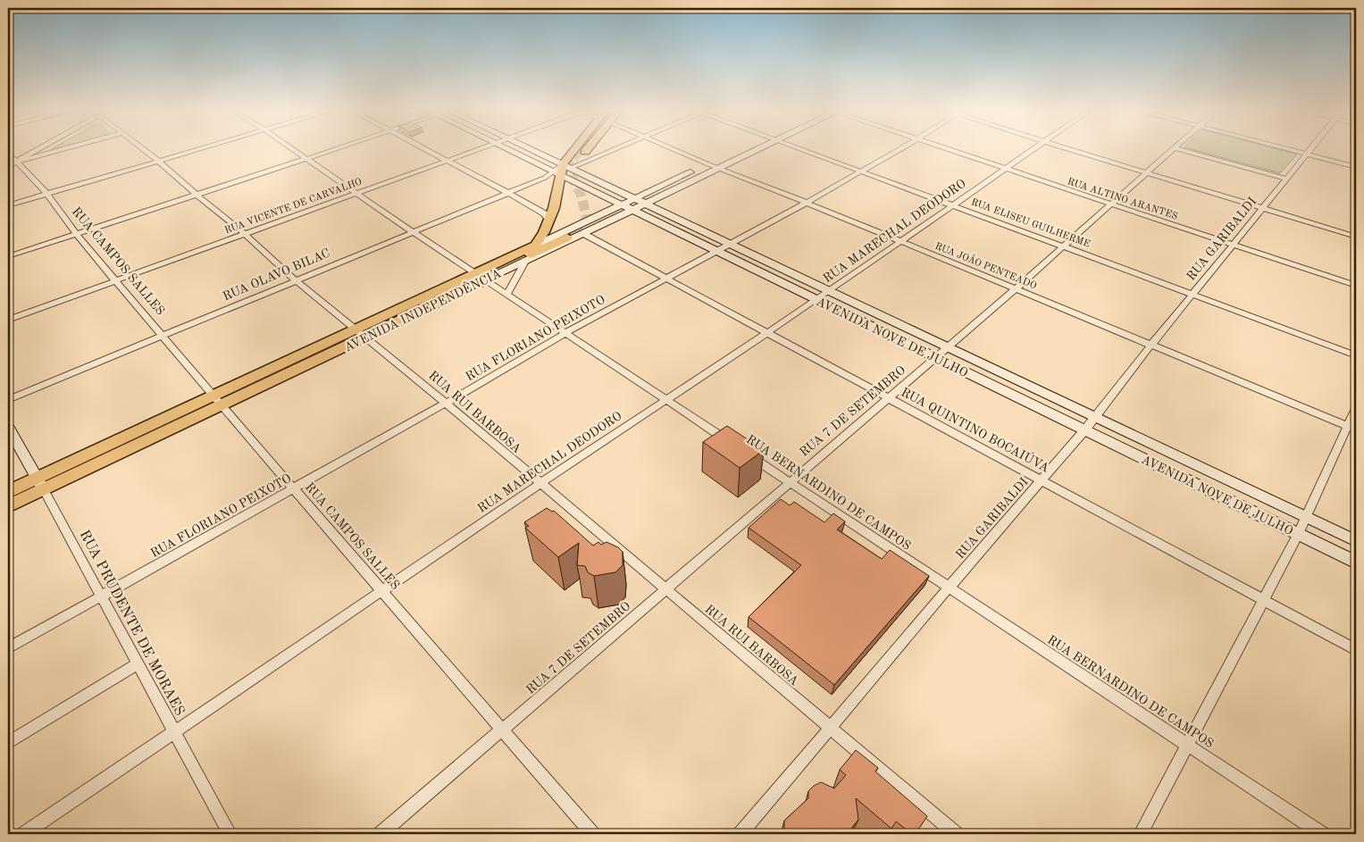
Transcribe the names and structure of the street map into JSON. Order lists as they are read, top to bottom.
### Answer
{
  "streets": {
    "main road": ["AVENIDA INDEPENDÊNCIA", "AVENIDA NOVE DE JULHO", "RUA PRUDENTE DE MORAES"],
    "street": [
      "RUA ALTINO ARANTES",
      "RUA VICENTE DE CARVALHO",
      "RUA ELISEU GUILHERME",
      "RUA MARECHAL DEODORO",
      "RUA GARIBALDI",
      "RUA CAMPOS SALLES",
      "RUA JOÃO PENTEADO",
      "RUA OLAVO BILAC",
      "RUA FLORIANO PEIXOTO",
      "RUA 7 DE SETEMBRO",
      "RUA RUI BARBOSA",
      "RUA QUINTINO BOCAIÚVA",
      "RUA BERNARDINO DE CAMPOS"
    ]
  },
  "crossings": [
    ["RUA ALTINO ARANTES", "RUA MARECHAL DEODORO"],
    ["RUA ALTINO ARANTES", "RUA GARIBALDI"],
    ["RUA ALTINO ARANTES", "RUA 7 DE SETEMBRO"],
    ["RUA VICENTE DE CARVALHO", "RUA CAMPOS SALLES"],
    ["RUA VICENTE DE CARVALHO", "RUA RUI BARBOSA"],
    ["RUA VICENTE DE CARVALHO", "RUA BERNARDINO DE CAMPOS"],
    ["RUA ELISEU GUILHERME", "RUA MARECHAL DEODORO"],
    ["RUA ELISEU GUILHERME", "RUA GARIBALDI"],
    ["RUA ELISEU GUILHERME", "RUA FLORIANO PEIXOTO"],
    ["RUA ELISEU GUILHERME", "RUA 7 DE SETEMBRO"],
    ["RUA MARECHAL DEODORO", "RUA CAMPOS SALLES"],
    ["RUA MARECHAL DEODORO", "RUA JOÃO PENTEADO"],
    ["RUA MARECHAL DEODORO", "AVENIDA NOVE DE JULHO"],
    ["RUA MARECHAL DEODORO", "RUA RUI BARBOSA"],
    ["RUA MARECHAL DEODORO", "RUA QUINTINO BOCAIÚVA"],
    ["RUA MARECHAL DEODORO", "RUA BERNARDINO DE CAMPOS"],
    ["RUA MARECHAL DEODORO", "RUA PRUDENTE DE MORAES"],
    ["RUA GARIBALDI", "RUA JOÃO PENTEADO"],
    ["RUA GARIBALDI", "AVENIDA NOVE DE JULHO"],
    ["RUA GARIBALDI", "RUA RUI BARBOSA"],
    ["RUA GARIBALDI", "RUA QUINTINO BOCAIÚVA"],
    ["RUA GARIBALDI", "RUA BERNARDINO DE CAMPOS"],
    ["RUA CAMPOS SALLES", "RUA OLAVO BILAC"],
    ["RUA CAMPOS SALLES", "AVENIDA INDEPENDÊNCIA"],
    ["RUA CAMPOS SALLES", "RUA FLORIANO PEIXOTO"],
    ["RUA CAMPOS SALLES", "RUA 7 DE SETEMBRO"],
    ["RUA JOÃO PENTEADO", "AVENIDA INDEPENDÊNCIA"],
    ["RUA JOÃO PENTEADO", "RUA FLORIANO PEIXOTO"],
    ["RUA JOÃO PENTEADO", "RUA 7 DE SETEMBRO"],
    ["RUA OLAVO BILAC", "AVENIDA NOVE DE JULHO"],
    ["RUA OLAVO BILAC", "RUA RUI BARBOSA"],
    ["RUA OLAVO BILAC", "RUA BERNARDINO DE CAMPOS"],
    ["AVENIDA INDEPENDÊNCIA", "AVENIDA NOVE DE JULHO"],
    ["AVENIDA INDEPENDÊNCIA", "RUA RUI BARBOSA"],
    ["AVENIDA INDEPENDÊNCIA", "RUA QUINTINO BOCAIÚVA"],
    ["AVENIDA INDEPENDÊNCIA", "RUA BERNARDINO DE CAMPOS"],
    ["AVENIDA INDEPENDÊNCIA", "RUA PRUDENTE DE MORAES"],
    ["AVENIDA NOVE DE JULHO", "RUA FLORIANO PEIXOTO"],
    ["AVENIDA NOVE DE JULHO", "RUA 7 DE SETEMBRO"],
    ["RUA FLORIANO PEIXOTO", "RUA RUI BARBOSA"],
    ["RUA FLORIANO PEIXOTO", "RUA QUINTINO BOCAIÚVA"],
    ["RUA FLORIANO PEIXOTO", "RUA BERNARDINO DE CAMPOS"],
    ["RUA FLORIANO PEIXOTO", "RUA PRUDENTE DE MORAES"],
    ["RUA 7 DE SETEMBRO", "RUA RUI BARBOSA"],
    ["RUA 7 DE SETEMBRO", "RUA QUINTINO BOCAIÚVA"],
    ["RUA 7 DE SETEMBRO", "RUA BERNARDINO DE CAMPOS"]
  ]
}
